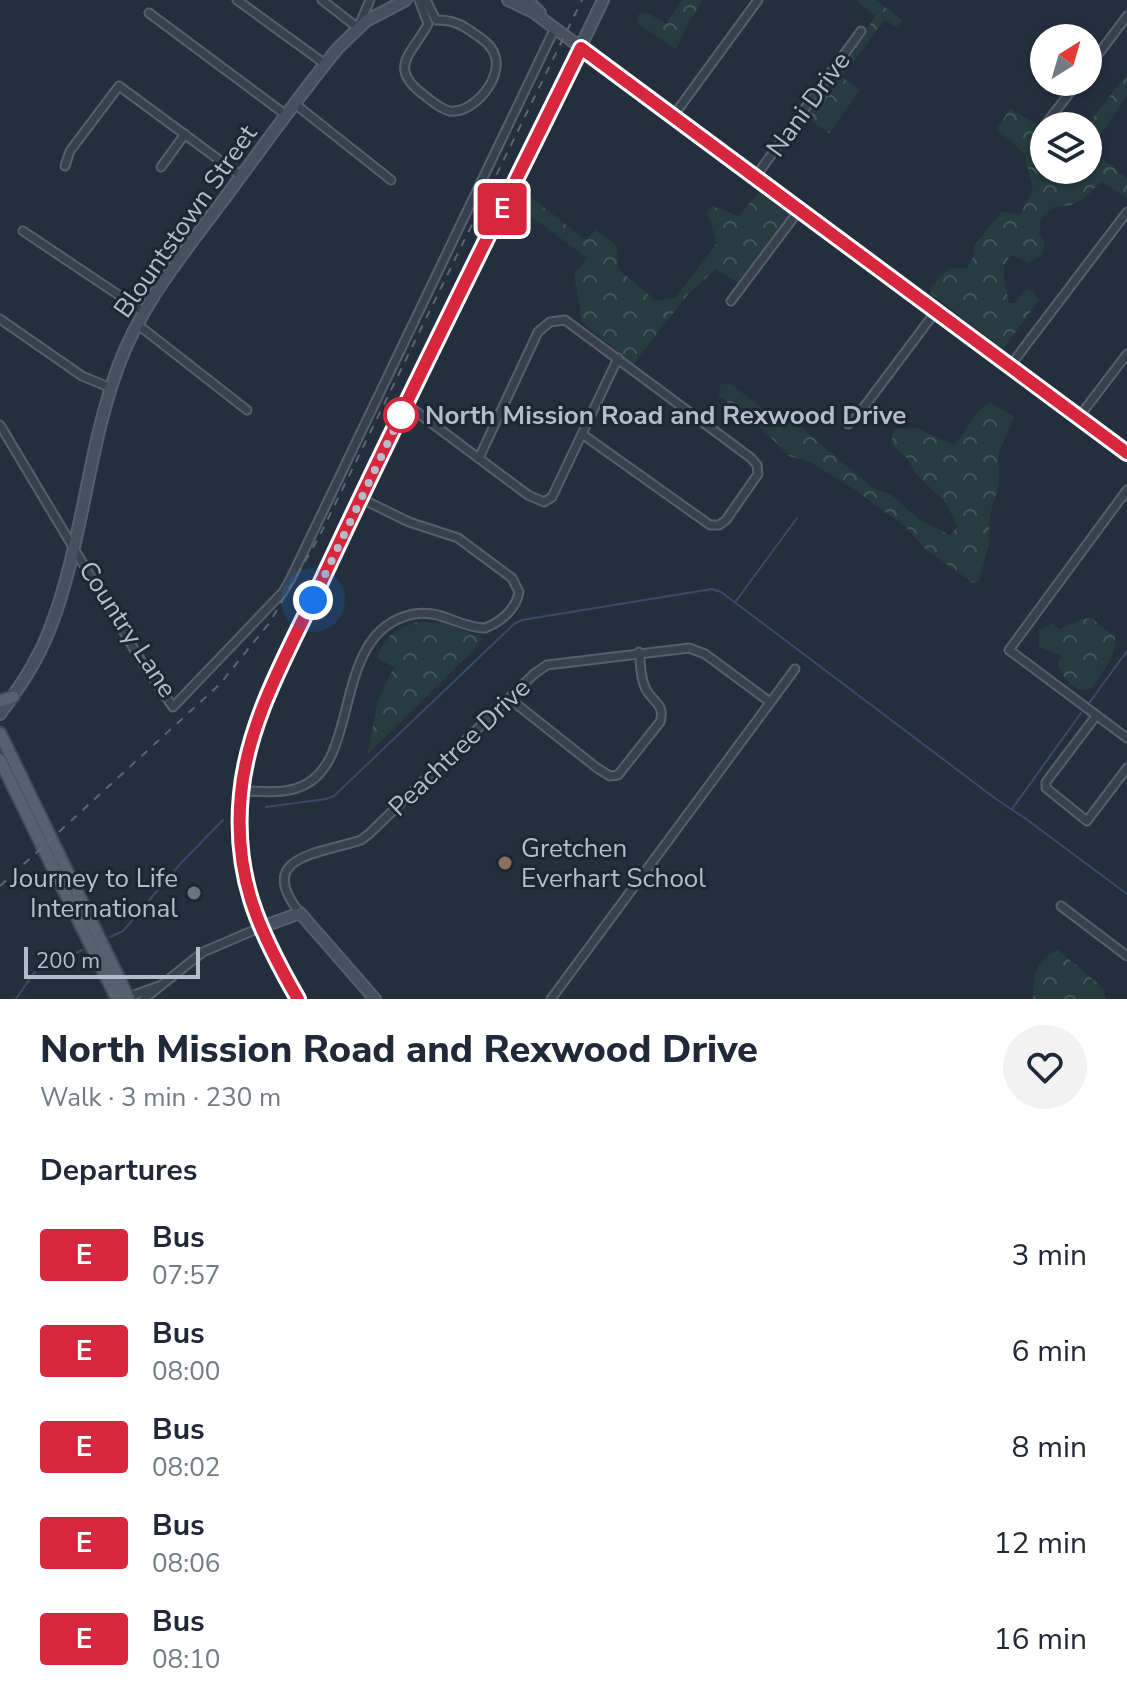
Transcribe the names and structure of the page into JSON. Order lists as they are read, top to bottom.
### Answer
{
  "streets": {
    "main road": ["Blountstown Street"],
    "street": ["Nani Drive", "Country Lane", "Peachtree Drive"]
  },
  "crossings": [
    ["Blountstown Street", "Country Lane"]
  ],
  "places": ["North Mission Road and Rexwood Drive", "Gretchen Everhart School", "Journey to Life International"],
  "lines": ["bus line E"],
  "scale_bar": "200 m",
  "north": "top right",
  "page": {
    "on_map": "E",
    "scale": "200 m",
    "heading": [
      ["North Mission Road and Rexwood Drive", "Walk · 3 min · 230 m"],
      "Departures"
    ],
    "list": [
      {
        "mark": "E",
        "name": "Bus",
        "note": "07:57",
        "value": "3 min"
      },
      {
        "mark": "E",
        "name": "Bus",
        "note": "08:00",
        "value": "6 min"
      },
      {
        "mark": "E",
        "name": "Bus",
        "note": "08:02",
        "value": "8 min"
      },
      {
        "mark": "E",
        "name": "Bus",
        "note": "08:06",
        "value": "12 min"
      },
      {
        "mark": "E",
        "name": "Bus",
        "note": "08:10",
        "value": "16 min"
      }
    ]
  }
}
